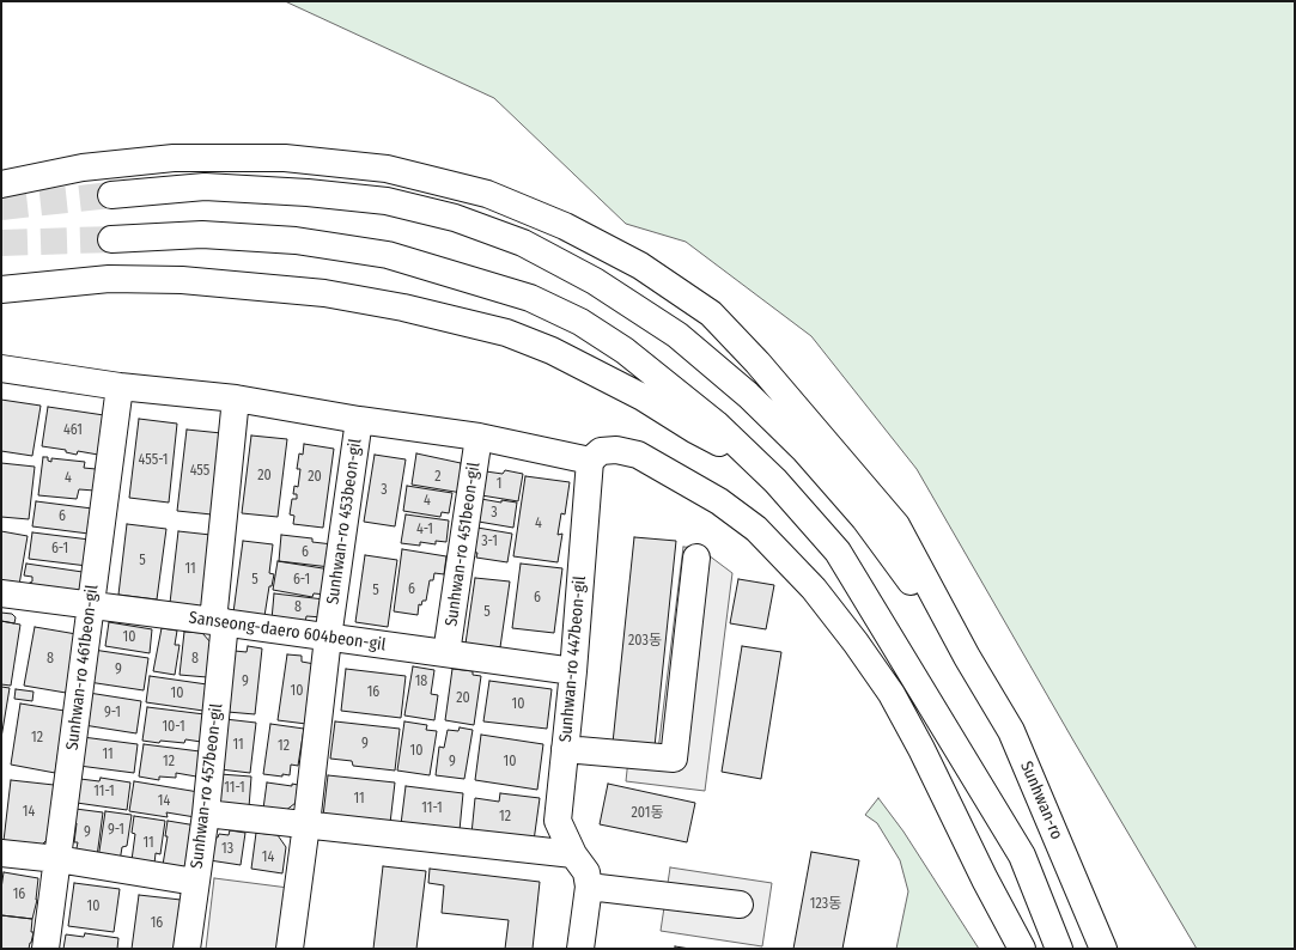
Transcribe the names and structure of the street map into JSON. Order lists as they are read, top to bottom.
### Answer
{
  "streets": {
    "main road": [
      "Sunhwan-ro 453beon-gil",
      "Sunhwan-ro 451beon-gil",
      "Sanseong-daero 604beon-gil",
      "Sunhwan-ro 447beon-gil",
      "Sunhwan-ro 461beon-gil",
      "Sunhwan-ro 457beon-gil",
      "Sunhwan-ro"
    ]
  },
  "crossings": [
    ["Sunhwan-ro 453beon-gil", "Sanseong-daero 604beon-gil"],
    ["Sunhwan-ro 451beon-gil", "Sanseong-daero 604beon-gil"],
    ["Sanseong-daero 604beon-gil", "Sunhwan-ro 447beon-gil"],
    ["Sanseong-daero 604beon-gil", "Sunhwan-ro 461beon-gil"],
    ["Sanseong-daero 604beon-gil", "Sunhwan-ro 457beon-gil"]
  ],
  "house_numbers": [
    "461",
    "455-1",
    "455",
    "20",
    "20",
    "2",
    "4",
    "1",
    "3",
    "4",
    "3",
    "6",
    "4",
    "4-1",
    "3-1",
    "6-1",
    "6",
    "5",
    "11",
    "5",
    "6-1",
    "6",
    "5",
    "6",
    "8",
    "5",
    "10",
    "203동",
    "8",
    "8",
    "9",
    "9",
    "18",
    "10",
    "16",
    "10",
    "20",
    "10",
    "9-1",
    "10-1",
    "12",
    "9",
    "11",
    "12",
    "10",
    "11",
    "12",
    "9",
    "10",
    "11-1",
    "11-1",
    "11",
    "14",
    "11-1",
    "14",
    "201동",
    "12",
    "9-1",
    "9",
    "11",
    "13",
    "14",
    "16",
    "123동",
    "10",
    "16"
  ]
}
